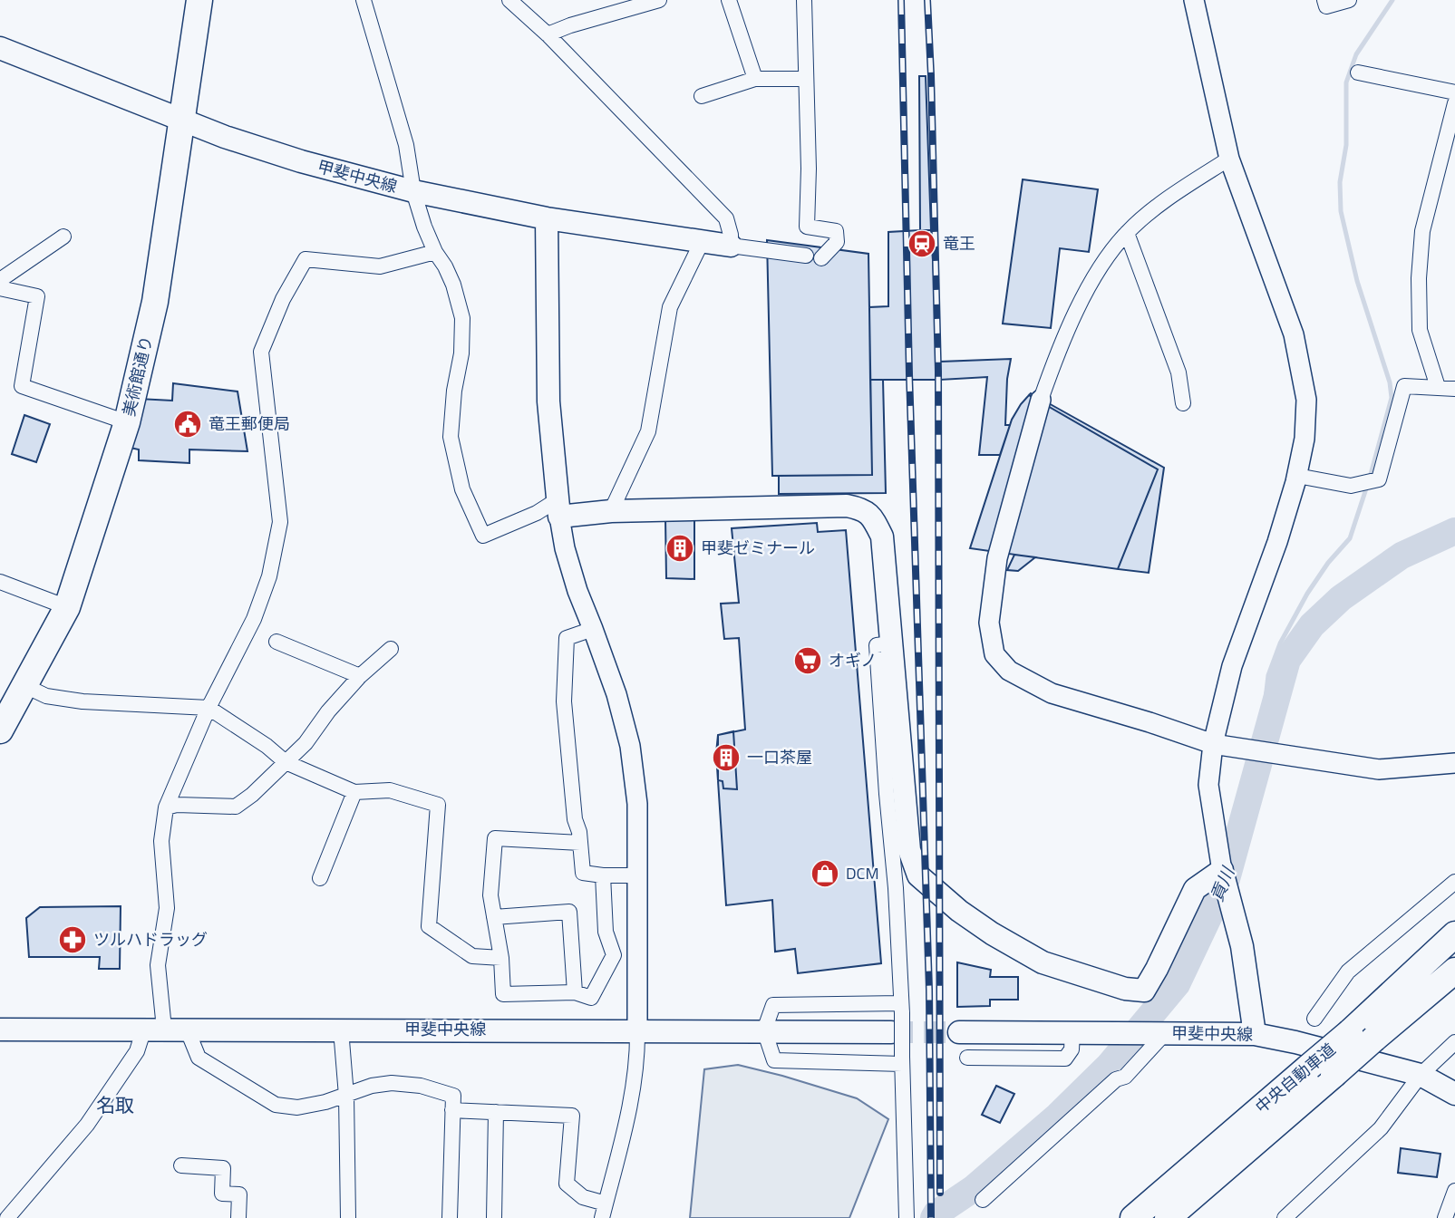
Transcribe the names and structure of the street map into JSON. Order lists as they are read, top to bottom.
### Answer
{
  "streets": {
    "highway": ["美術館通り", "中央自動車道"],
    "main road": ["甲斐中央線"]
  },
  "crossings": [
    ["甲斐中央線", "美術館通り"]
  ],
  "districts": ["名取"],
  "water": ["貢川"],
  "places": {
    "station": ["竜王"],
    "public building": ["竜王郵便局"],
    "building": ["甲斐ゼミナール", "一口茶屋"],
    "supermarket": ["オギノ"],
    "shop": ["DCM"],
    "pharmacy": ["ツルハドラッグ"]
  }
}
